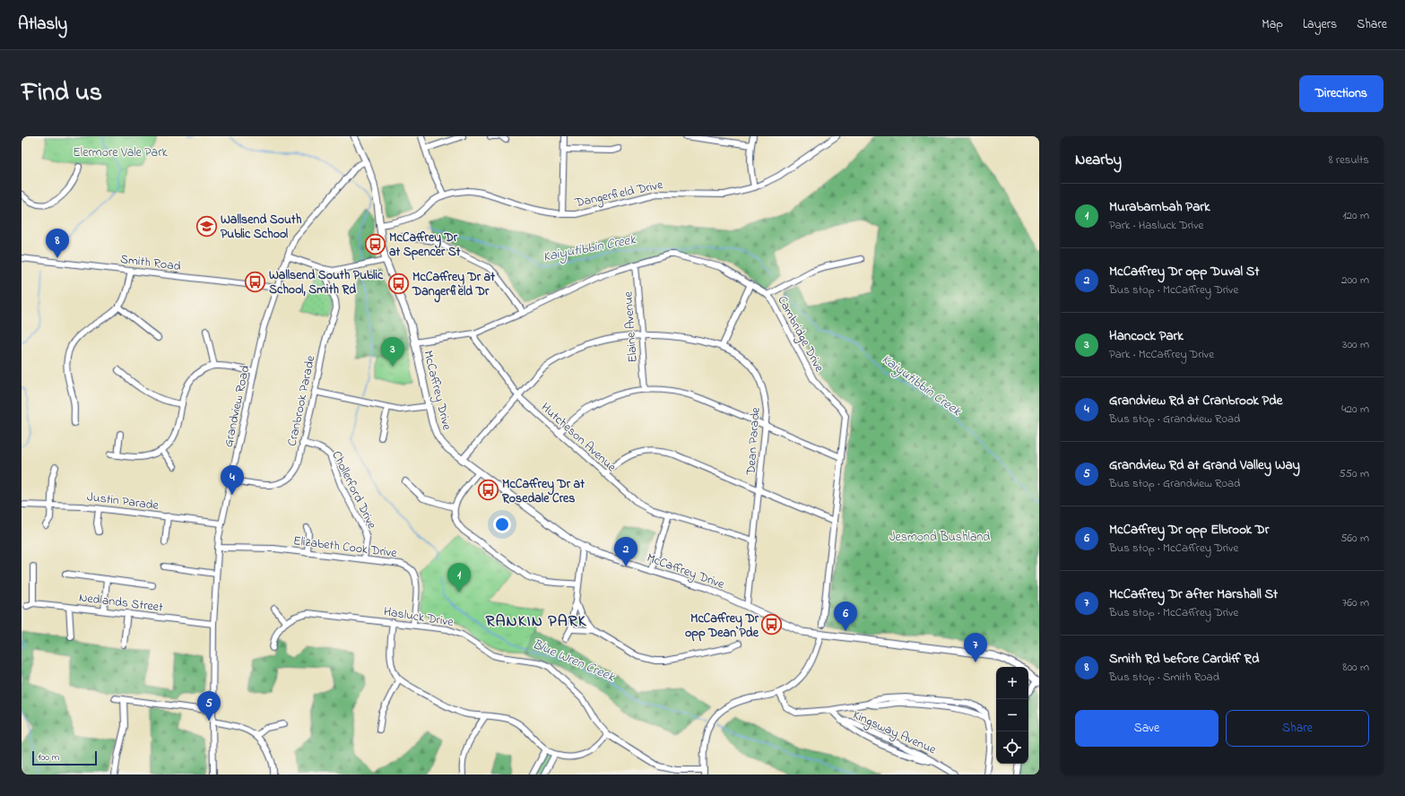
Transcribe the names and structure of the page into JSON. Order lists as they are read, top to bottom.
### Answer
{
  "streets": {
    "main road": ["McCaffrey Drive"],
    "street": [
      "Dangerfield Drive",
      "Smith Road",
      "Elaine Avenue",
      "Cambridge Drive",
      "Cranbrook Parade",
      "Grandview Road",
      "Hutcheson Avenue",
      "Dean Parade",
      "Chollerford Drive",
      "Justin Parade",
      "Elizabeth Cook Drive",
      "Nedlands Street",
      "Hasluck Drive",
      "Kingsway Avenue"
    ]
  },
  "crossings": [
    ["Dangerfield Drive", "McCaffrey Drive"],
    ["Smith Road", "Grandview Road"],
    ["Elaine Avenue", "Cambridge Drive"],
    ["Elaine Avenue", "Dean Parade"],
    ["Cambridge Drive", "Hutcheson Avenue"],
    ["McCaffrey Drive", "Grandview Road"],
    ["McCaffrey Drive", "Dean Parade"],
    ["Cranbrook Parade", "Grandview Road"],
    ["Cranbrook Parade", "Chollerford Drive"],
    ["Grandview Road", "Justin Parade"],
    ["Grandview Road", "Elizabeth Cook Drive"],
    ["Grandview Road", "Nedlands Street"],
    ["Hutcheson Avenue", "Dean Parade"],
    ["Chollerford Drive", "Elizabeth Cook Drive"],
    ["Elizabeth Cook Drive", "Hasluck Drive"]
  ],
  "districts": ["RANKIN PARK"],
  "water": ["Kaiyutibbin Creek", "Blue Wren Creek"],
  "parks": ["Elermore Vale Park", "Jesmond Bushland"],
  "places": {
    "school or university": ["Wallsend South Public School"],
    "bus stop": [
      "McCaffrey Dr at Spencer St",
      "Wallsend South Public School, Smith Rd",
      "McCaffrey Dr at Dangerfield Dr",
      "McCaffrey Dr at Rosedale Cres",
      "McCaffrey Dr opp Dean Pde"
    ]
  },
  "scale_bar": "100 m",
  "page": {
    "header": "Atlasly",
    "nav": ["Map", "Layers", "Share"],
    "title": "Find us",
    "buttons": [
      "Directions",
      ["Save", "Share"]
    ],
    "heading": ["Nearby", "8 results"],
    "list": [
      {
        "mark": "1",
        "name": "Murabarnbah Park",
        "note": "Park · Hasluck Drive",
        "value": "120 m"
      },
      {
        "mark": "2",
        "name": "McCaffrey Dr opp Duval St",
        "note": "Bus stop · McCaffrey Drive",
        "value": "200 m"
      },
      {
        "mark": "3",
        "name": "Hancock Park",
        "note": "Park · McCaffrey Drive",
        "value": "300 m"
      },
      {
        "mark": "4",
        "name": "Grandview Rd at Cranbrook Pde",
        "note": "Bus stop · Grandview Road",
        "value": "420 m"
      },
      {
        "mark": "5",
        "name": "Grandview Rd at Grand Valley Way",
        "note": "Bus stop · Grandview Road",
        "value": "550 m"
      },
      {
        "mark": "6",
        "name": "McCaffrey Dr opp Elbrook Dr",
        "note": "Bus stop · McCaffrey Drive",
        "value": "560 m"
      },
      {
        "mark": "7",
        "name": "McCaffrey Dr after Marshall St",
        "note": "Bus stop · McCaffrey Drive",
        "value": "760 m"
      },
      {
        "mark": "8",
        "name": "Smith Rd before Cardiff Rd",
        "note": "Bus stop · Smith Road",
        "value": "800 m"
      }
    ],
    "pins": [
      "8",
      "3",
      "4",
      "2",
      "1",
      "6",
      "7",
      "5"
    ],
    "map_buttons": ["+", "−"],
    "scale": "100 m"
  }
}
